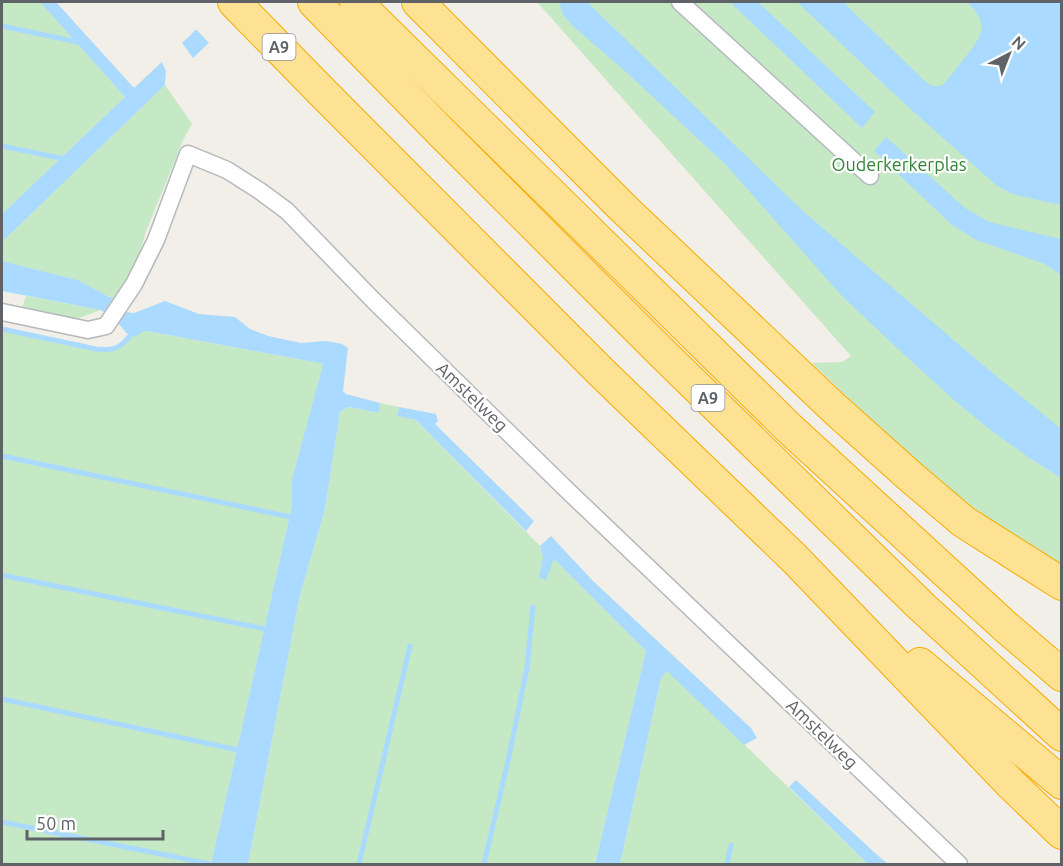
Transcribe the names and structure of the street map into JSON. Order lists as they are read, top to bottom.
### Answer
{
  "streets": {
    "highway": ["A9"],
    "street": ["Amstelweg"]
  },
  "parks": ["Ouderkerkerplas"],
  "scale_bar": "50 m",
  "north": "top right"
}
